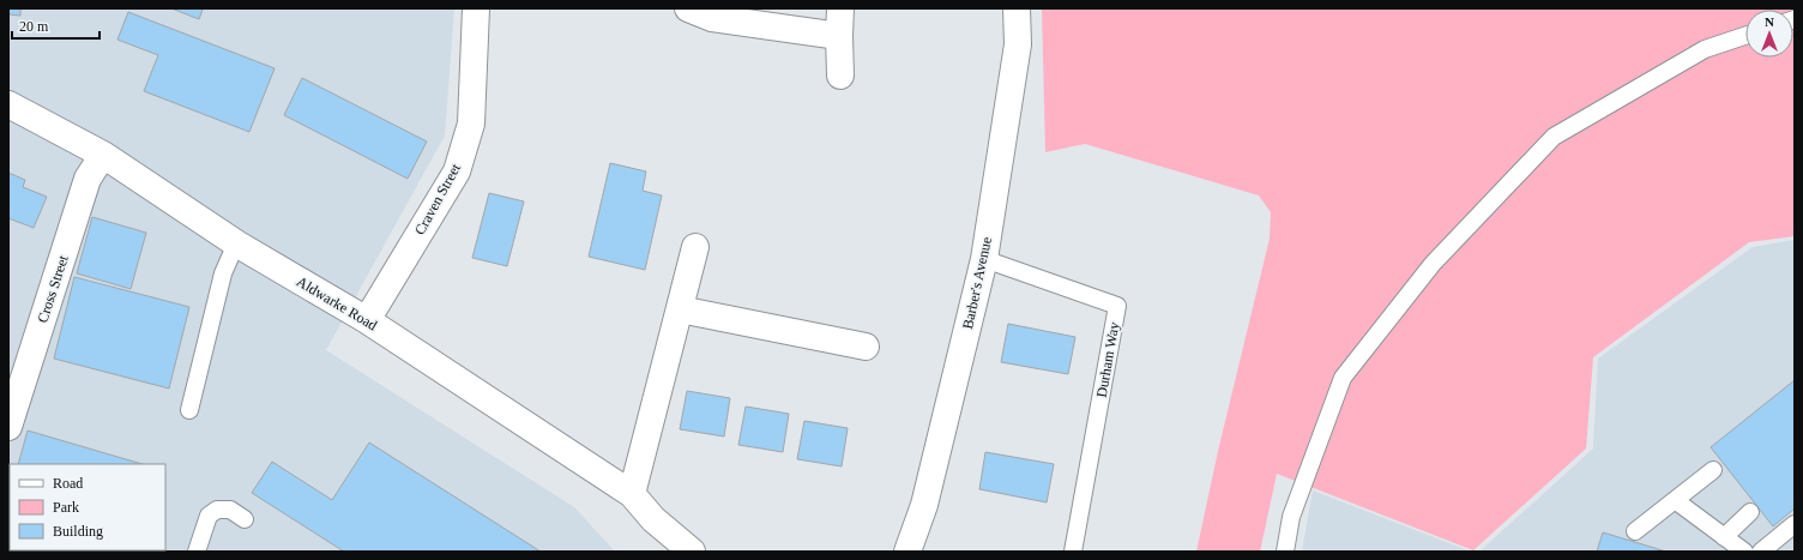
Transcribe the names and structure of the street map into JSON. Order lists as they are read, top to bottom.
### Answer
{
  "streets": {
    "street": [
      "Craven Street",
      "Barber's Avenue",
      "Cross Street",
      "Aldwarke Road"
    ],
    "lane": ["Durham Way"]
  },
  "crossings": [
    ["Craven Street", "Aldwarke Road"],
    ["Barber's Avenue", "Durham Way"],
    ["Cross Street", "Aldwarke Road"]
  ],
  "legend": ["Road", "Park", "Building"],
  "scale_bar": "20 m",
  "north": "top"
}
